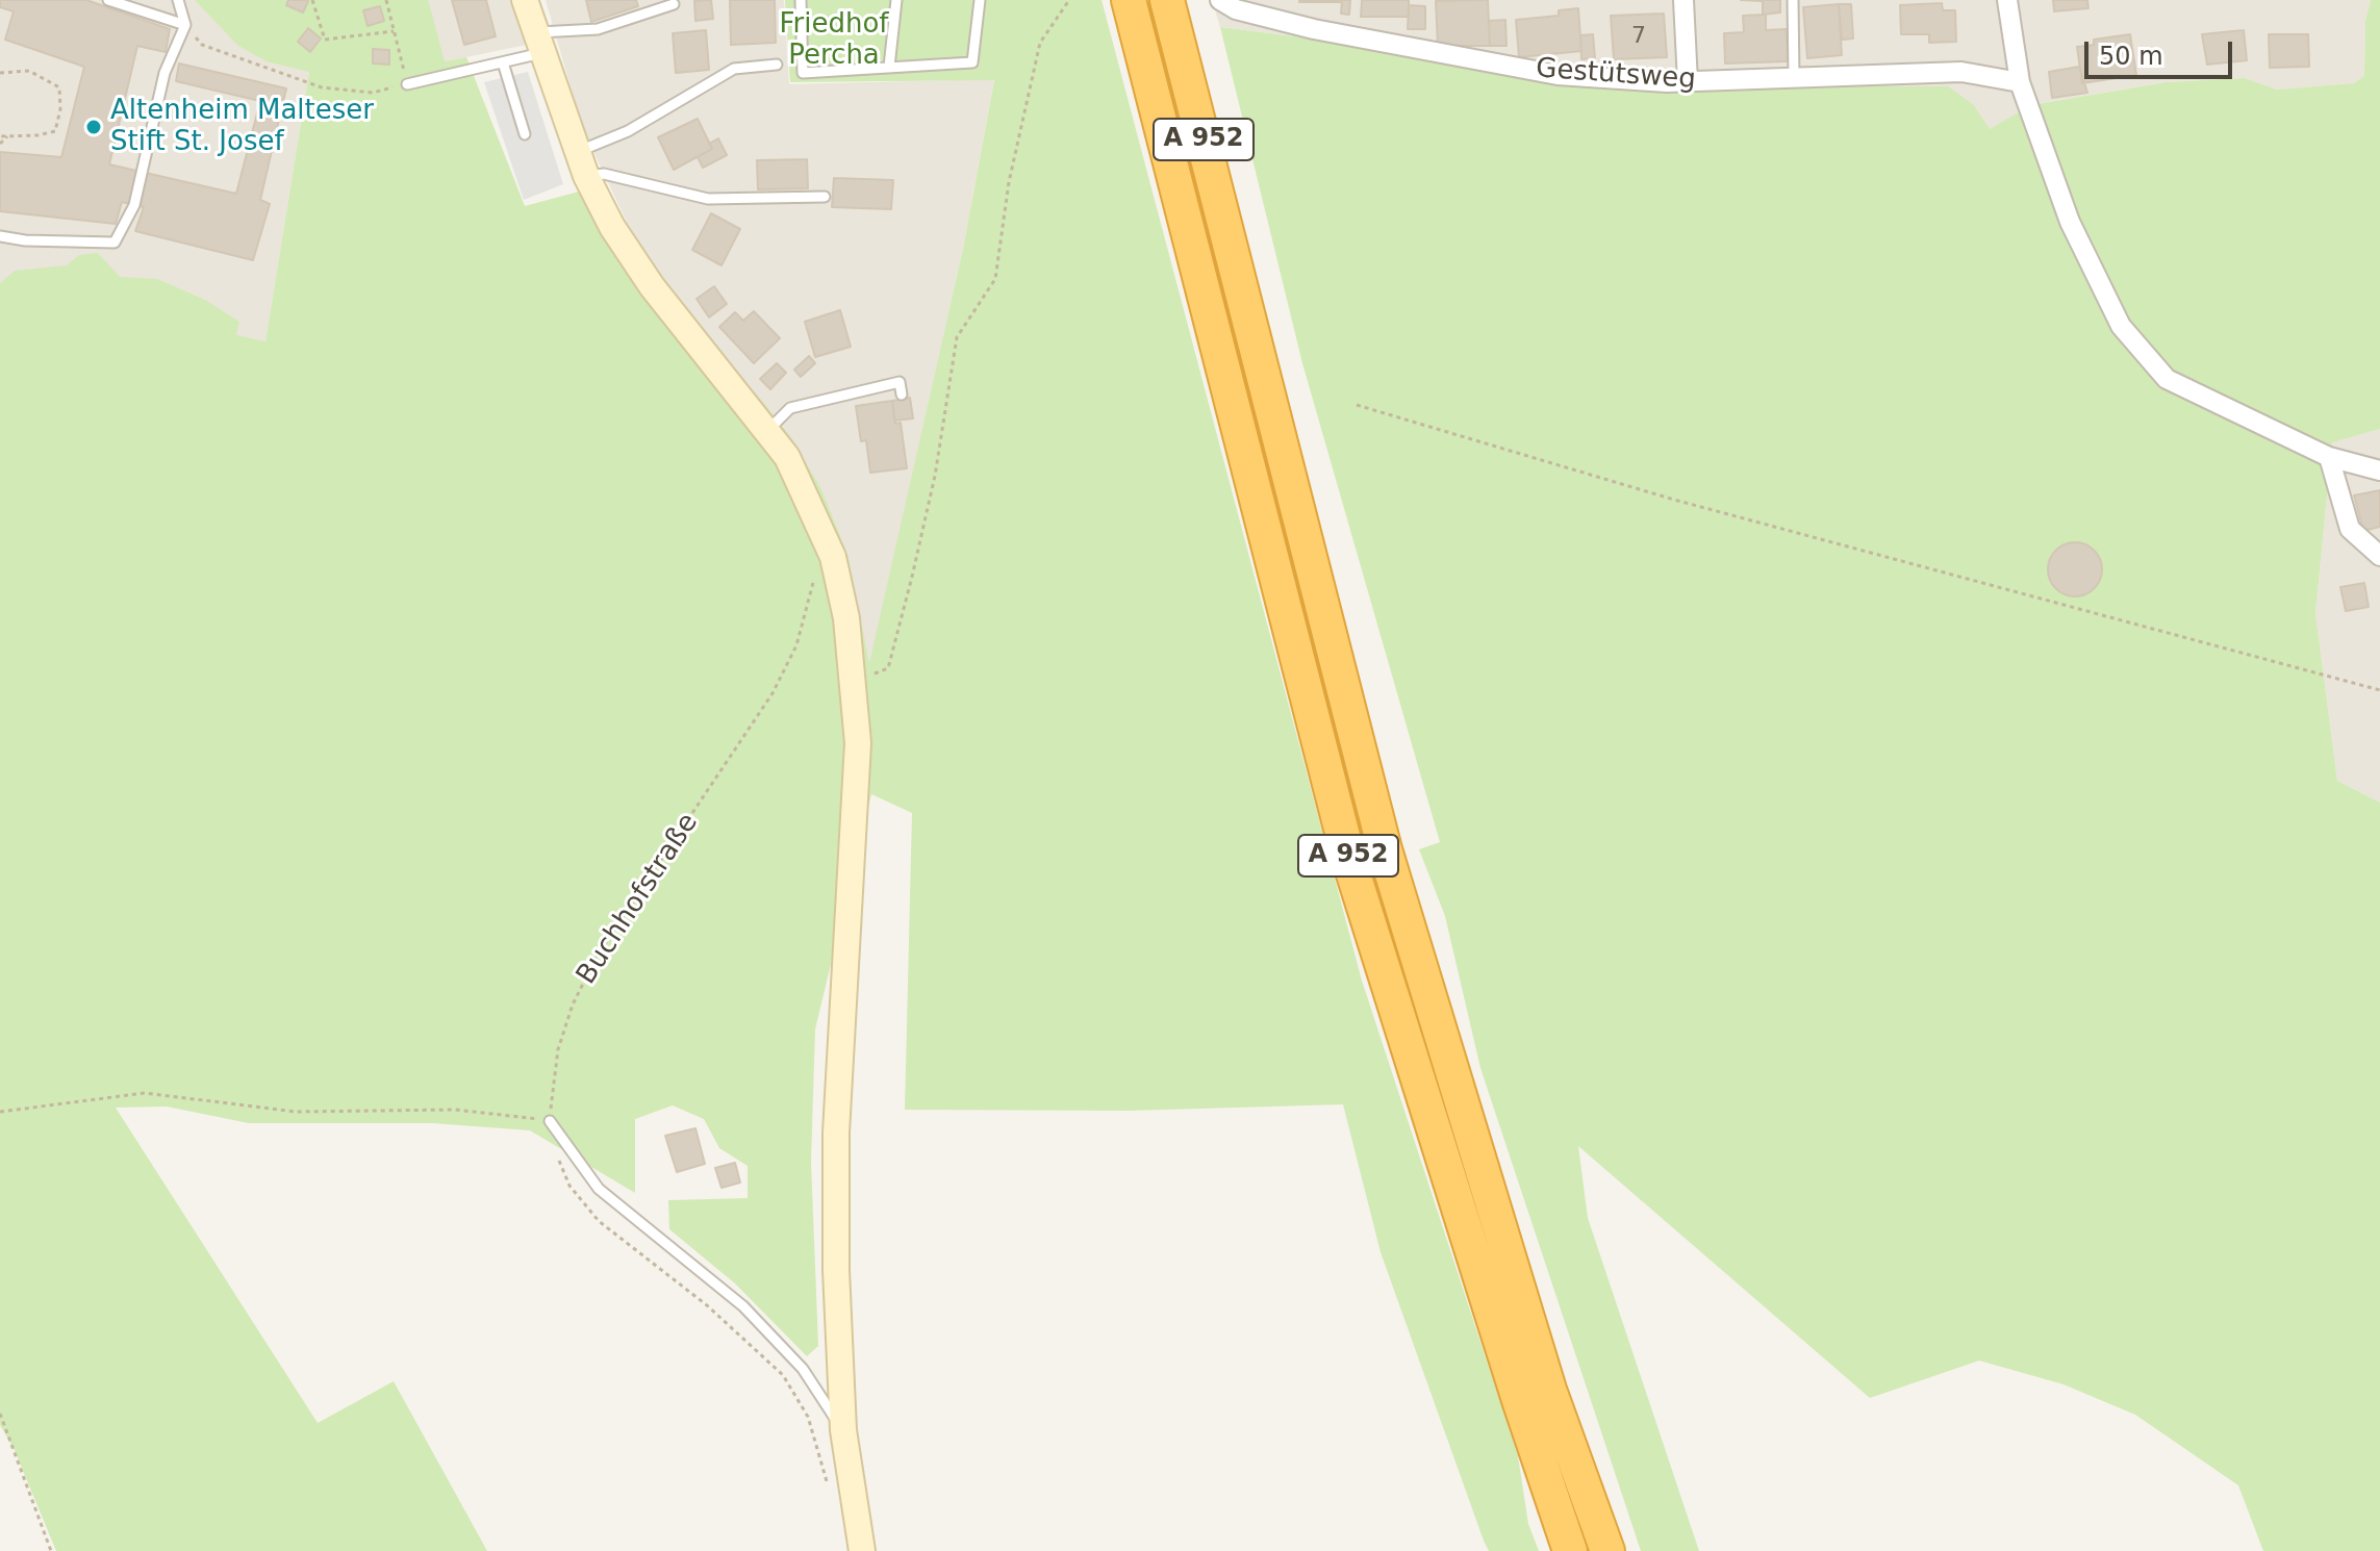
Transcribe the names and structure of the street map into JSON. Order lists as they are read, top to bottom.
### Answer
{
  "streets": {
    "highway": ["A 952"],
    "street": ["Gestütsweg"],
    "path": ["Buchhofstraße"]
  },
  "parks": ["Friedhof Percha"],
  "places": ["Altenheim Malteser Stift St. Josef"],
  "house_numbers": ["7"],
  "scale_bar": "50 m"
}
